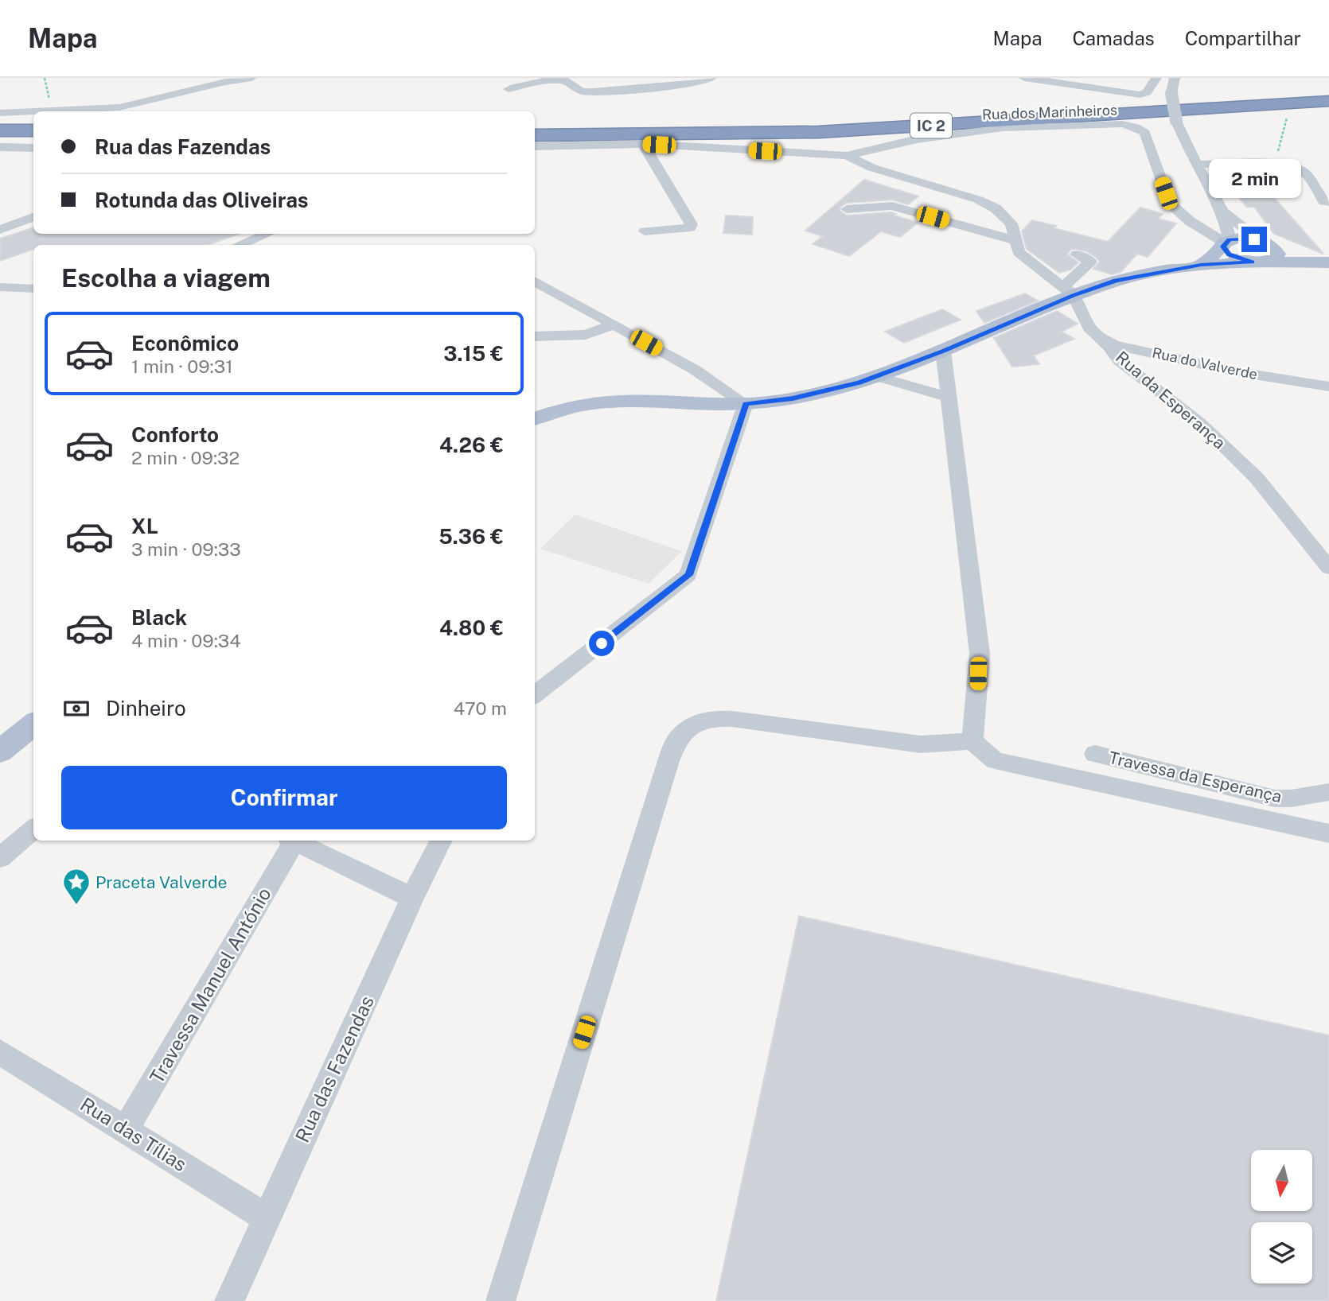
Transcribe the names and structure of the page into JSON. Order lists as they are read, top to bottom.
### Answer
{
  "streets": {
    "highway": ["IC 2"],
    "street": [
      "Rua dos Marinheiros",
      "Rua do Valverde",
      "Rua da Esperança",
      "Travessa da Esperança",
      "Travessa Manuel António",
      "Rua das Fazendas",
      "Rua das Tílias"
    ]
  },
  "crossings": [
    ["Rua do Valverde", "Rua da Esperança"],
    ["Travessa Manuel António", "Rua das Tílias"],
    ["Rua das Fazendas", "Rua das Tílias"]
  ],
  "places": {
    "place": ["Praceta Valverde"]
  },
  "north": "bottom",
  "page": {
    "header": "Mapa",
    "nav": ["Mapa", "Camadas", "Compartilhar"],
    "banner": ["Rua das Fazendas", "Rotunda das Oliveiras"],
    "bubble": "2 min",
    "heading": "Escolha a viagem",
    "list": [
      {
        "name": "Econômico",
        "note": "1 min · 09:31",
        "value": "3.15 €"
      },
      {
        "name": "Conforto",
        "note": "2 min · 09:32",
        "value": "4.26 €"
      },
      {
        "name": "XL",
        "note": "3 min · 09:33",
        "value": "5.36 €"
      },
      {
        "name": "Black",
        "note": "4 min · 09:34",
        "value": "4.80 €"
      }
    ],
    "pay": ["Dinheiro", "470 m"],
    "buttons": "Confirmar"
  }
}
